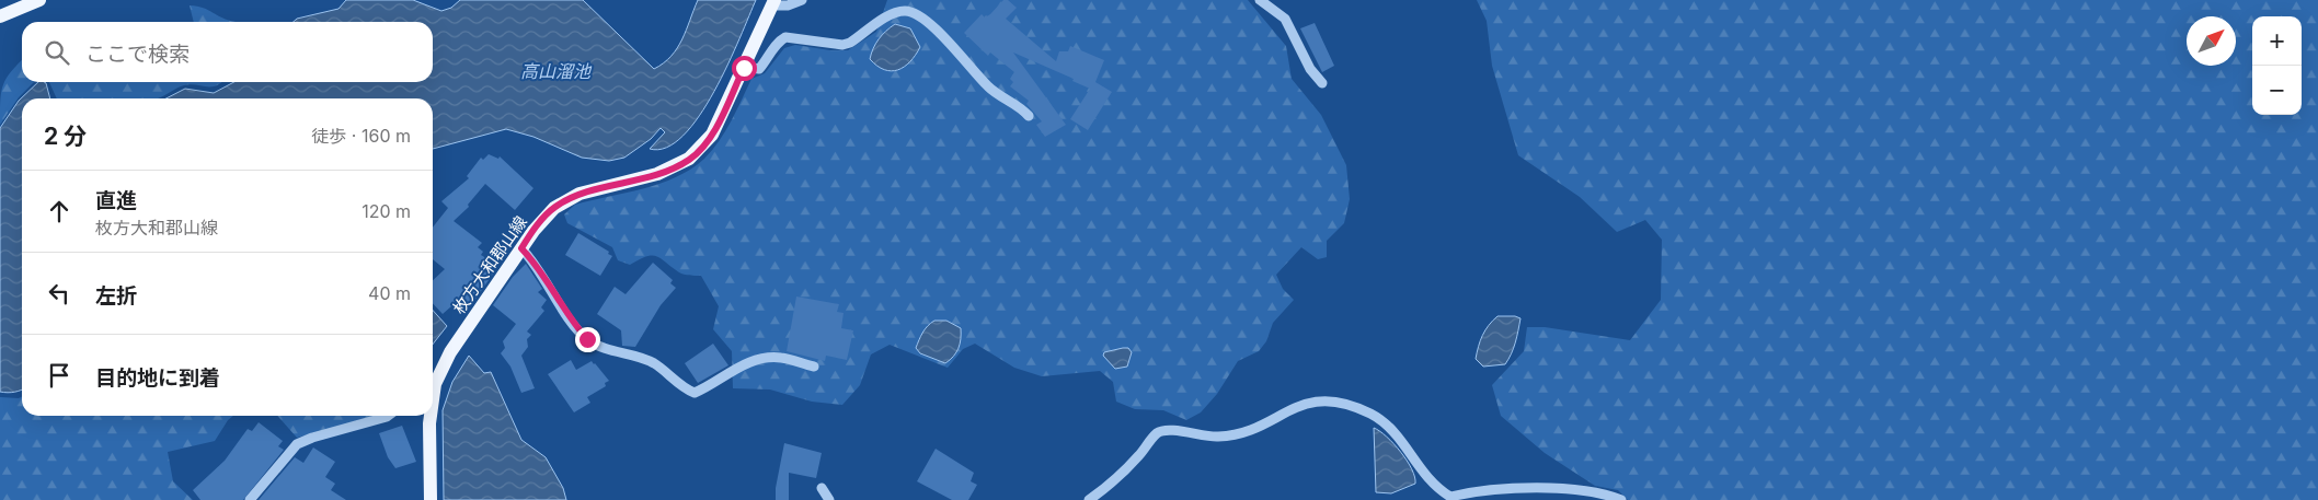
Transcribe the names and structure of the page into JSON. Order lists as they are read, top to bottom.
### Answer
{
  "streets": {
    "main road": ["枚方大和郡山線"]
  },
  "water": ["高山溜池"],
  "north": "top right",
  "page": {
    "map_buttons": ["+", "−"],
    "search": "ここで検索",
    "heading": ["2 分", "徒歩 · 160 m"],
    "list": [
      ["直進", "枚方大和郡山線", "120 m"],
      ["左折", "40 m"],
      "目的地に到着"
    ]
  }
}
